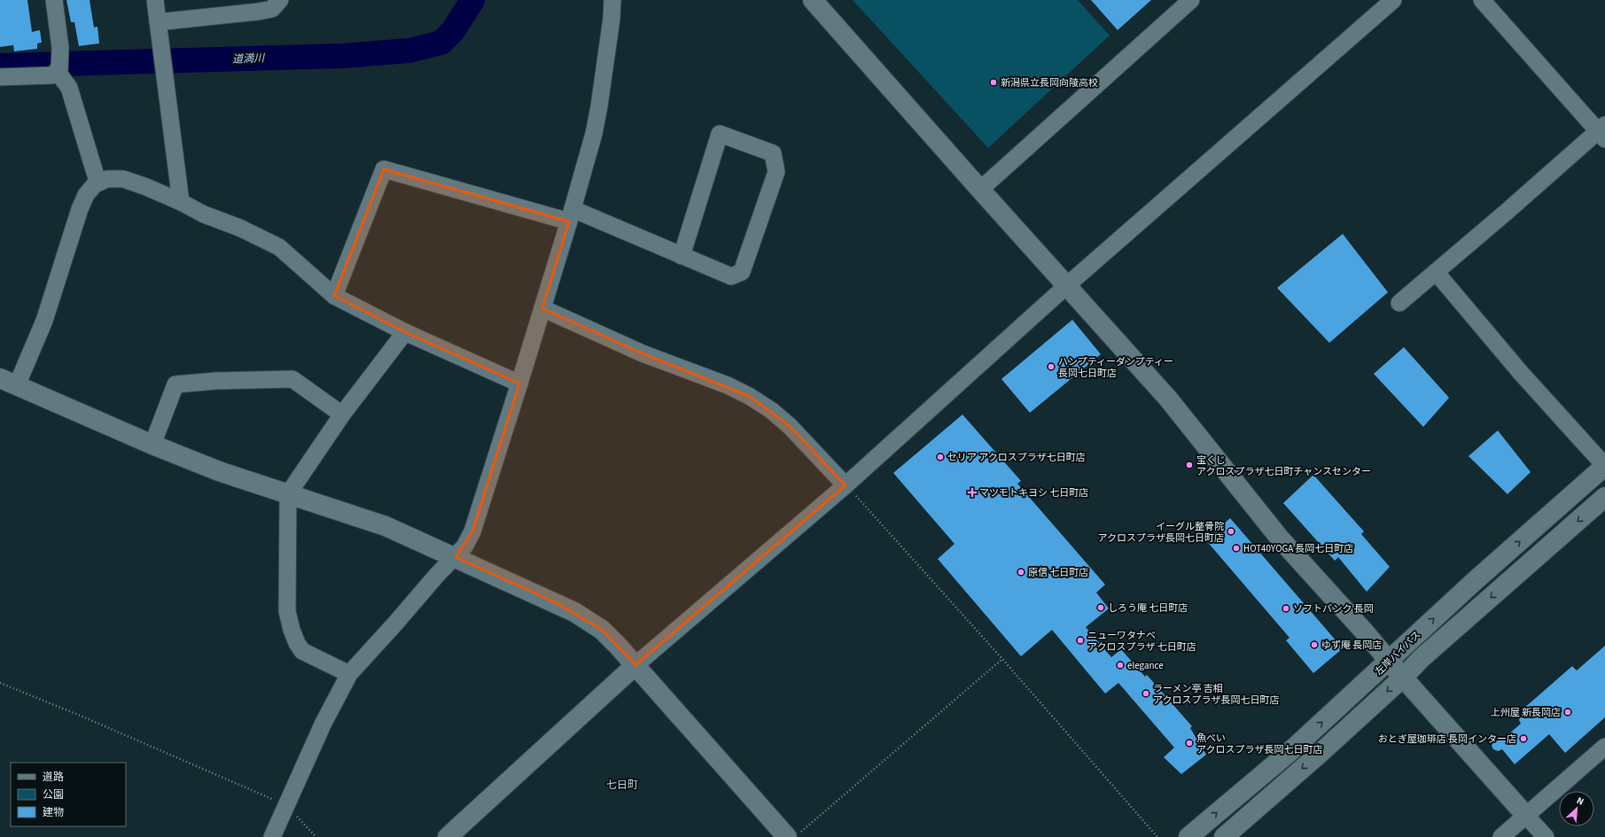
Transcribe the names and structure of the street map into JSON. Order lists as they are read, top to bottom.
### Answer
{
  "streets": {
    "street": ["左岸バイパス"]
  },
  "districts": ["七日町"],
  "water": ["道満川"],
  "places": {
    "other": [
      "新潟県立長岡向陵高校",
      "ハンプティーダンプティー 長岡七日町店",
      "セリア アクロスプラザ七日町店",
      "宝くじ アクロスプラザ七日町チャンスセンター",
      "イーグル整骨院 アクロスプラザ長岡七日町店",
      "HOT40YOGA 長岡七日町店",
      "原信 七日町店",
      "しろう庵 七日町店",
      "ソフトバンク 長岡",
      "ニューワタナベ アクロスプラザ 七日町店",
      "ゆず庵 長岡店",
      "elegance",
      "ラーメン亭 吉相 アクロスプラザ長岡七日町店",
      "上州屋 新長岡店",
      "おとぎ屋珈琲店 長岡インター店",
      "魚べい アクロスプラザ長岡七日町店"
    ],
    "health": ["マツモトキヨシ 七日町店"]
  },
  "legend": ["道路", "公園", "建物"],
  "north": "top right"
}
